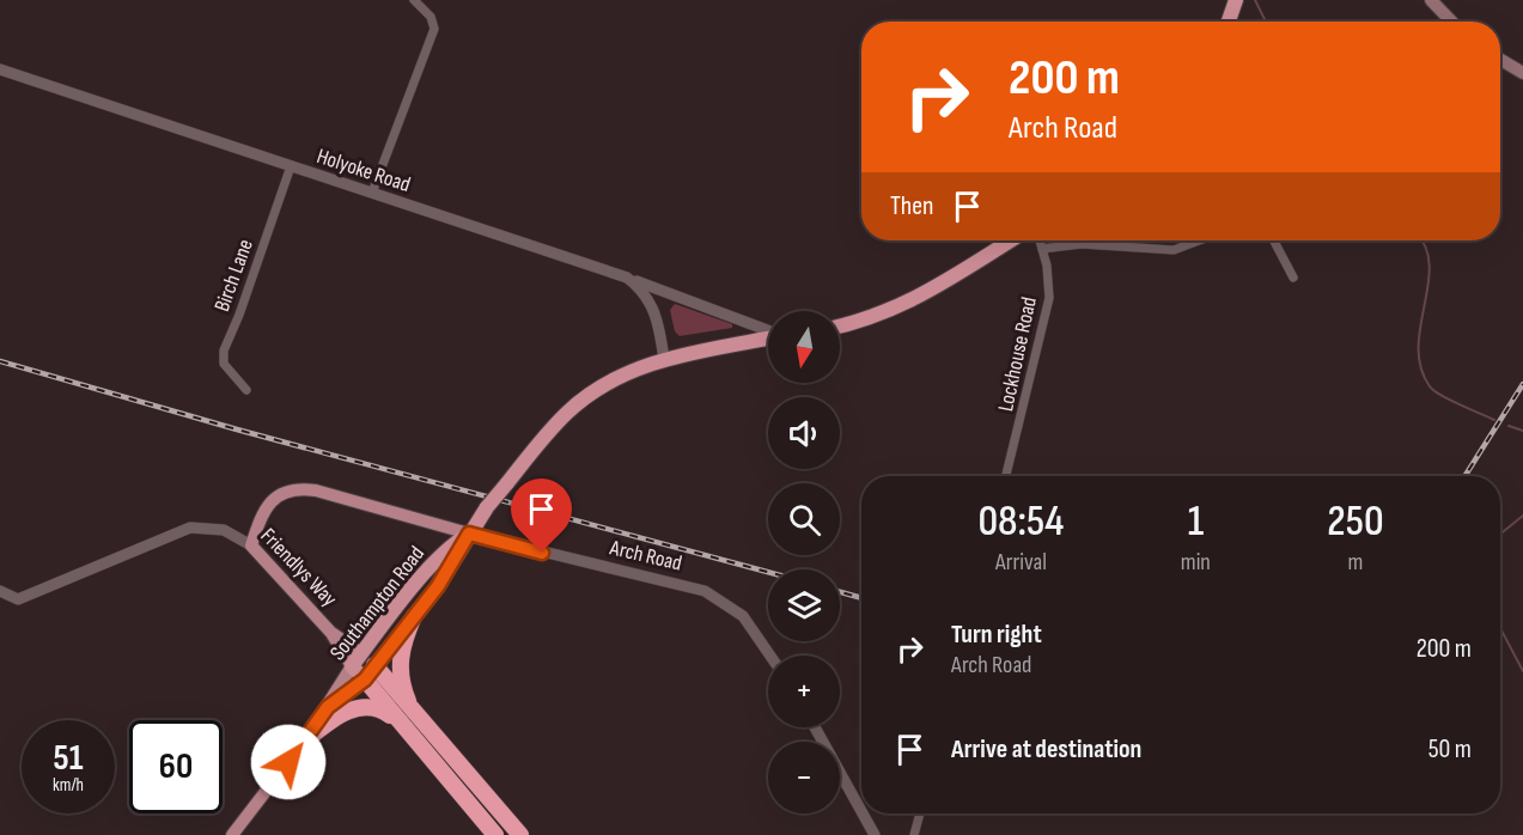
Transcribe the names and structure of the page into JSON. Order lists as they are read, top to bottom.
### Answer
{
  "streets": {
    "highway": ["Friendlys Way", "Southampton Road"],
    "street": [
      "Holyoke Road",
      "Birch Lane",
      "Lockhouse Road",
      "Arch Road"
    ]
  },
  "crossings": [
    ["Holyoke Road", "Birch Lane"],
    ["Holyoke Road", "Southampton Road"],
    ["Arch Road", "Southampton Road"],
    ["Friendlys Way", "Southampton Road"]
  ],
  "north": "bottom",
  "page": {
    "turn": ["200 m", "Arch Road"],
    "then": "Then",
    "map_buttons": ["+", "−"],
    "eta": [
      "08:54",
      "Arrival",
      "1",
      "min",
      "250",
      "m"
    ],
    "list": [
      {
        "name": "Turn right",
        "note": "Arch Road",
        "value": "200 m"
      },
      {
        "name": "Arrive at destination",
        "value": "50 m"
      }
    ],
    "speed": "51 km/h",
    "limit": "60"
  }
}
